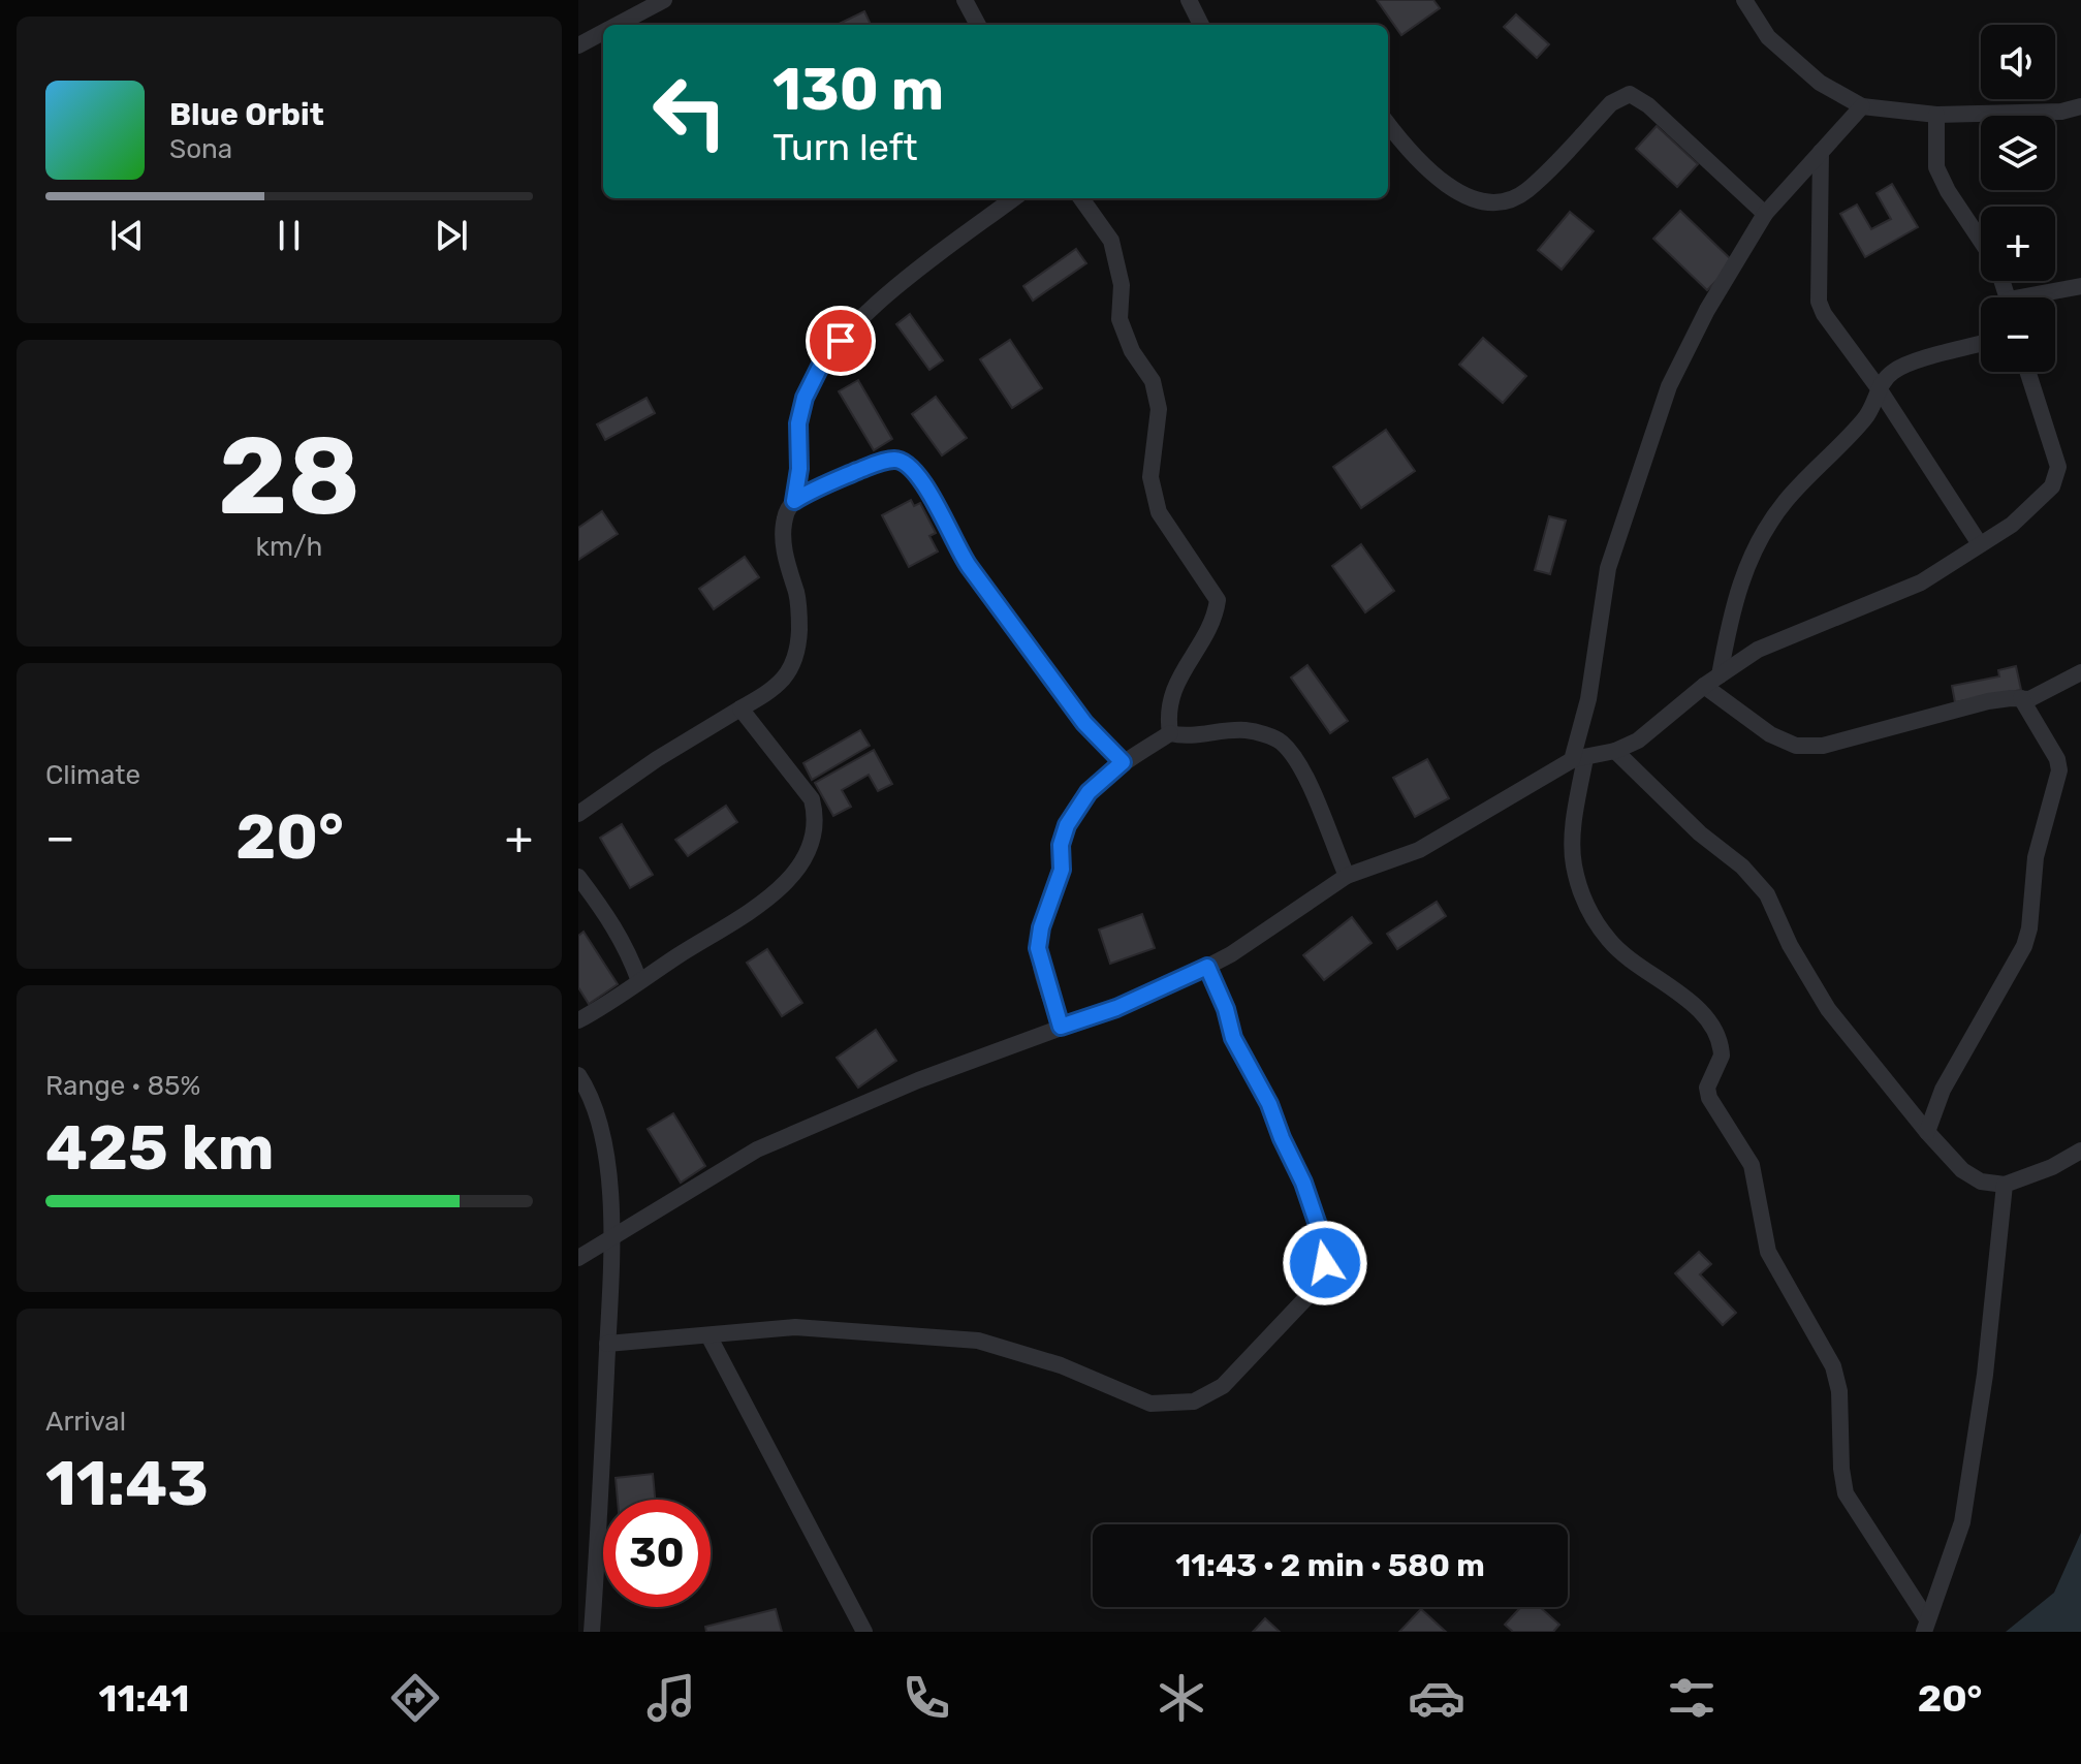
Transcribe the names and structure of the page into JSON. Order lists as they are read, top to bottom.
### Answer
{
  "page": {
    "map_buttons": ["+", "−"],
    "turn": ["130 m", "Turn left"],
    "song": ["Blue Orbit", "Sona"],
    "tile": [
      ["28", "km/h"],
      "Climate",
      ["Range · 85%", "425 km"],
      ["Arrival", "11:43"]
    ],
    "heat": ["−", "20°", "+"],
    "limit": "30",
    "trip": "11:43 · 2 min · 580 m",
    "tabs": ["11:41", "20°"]
  }
}
